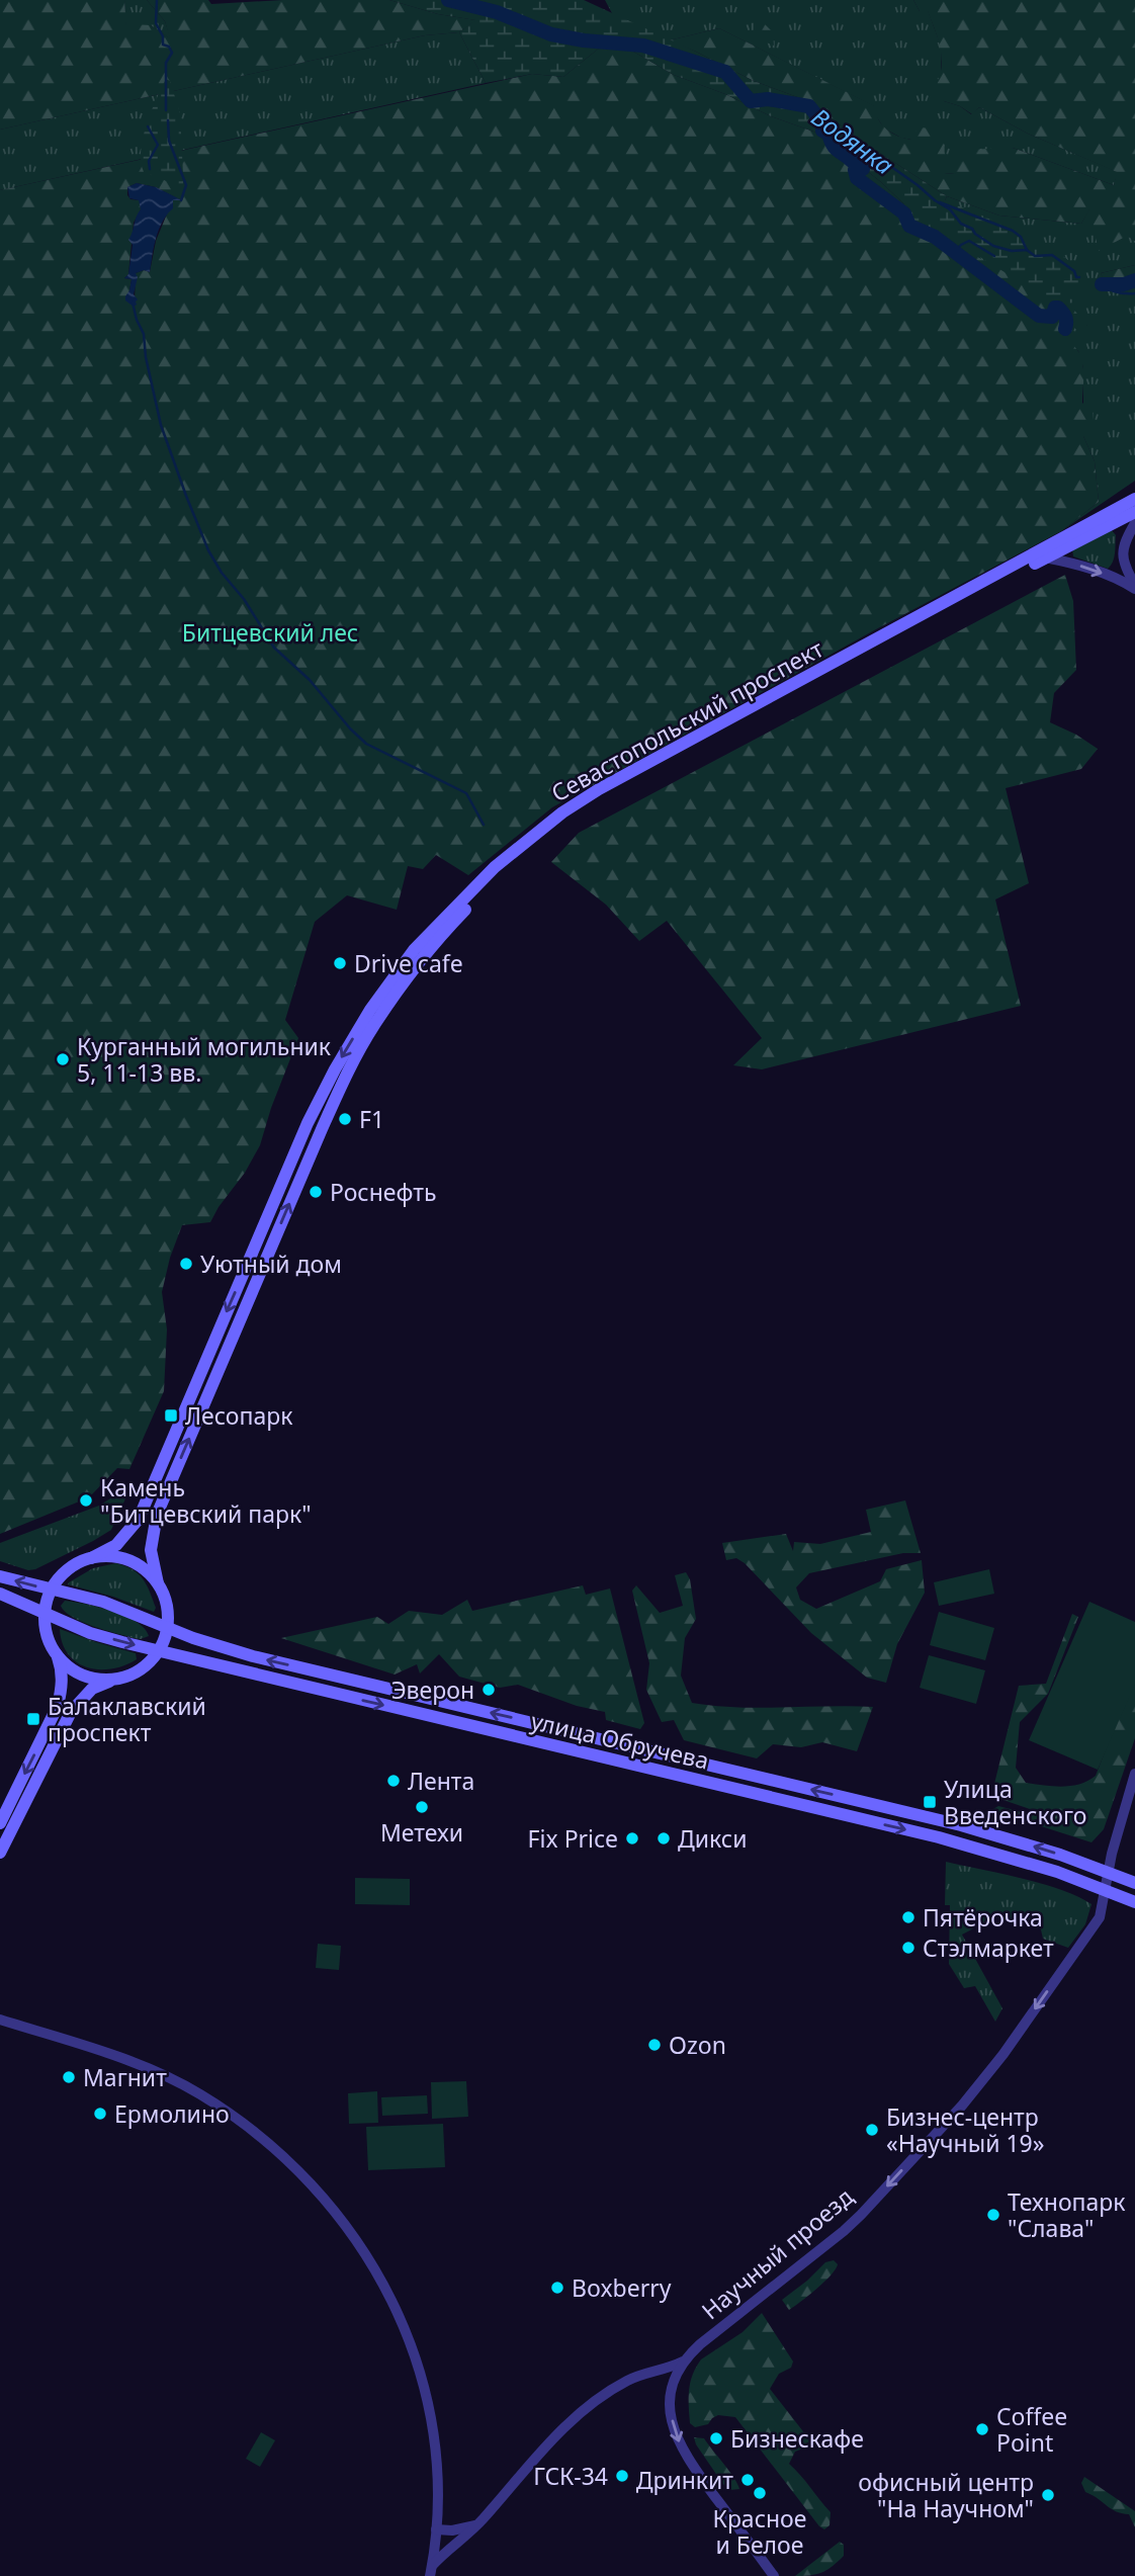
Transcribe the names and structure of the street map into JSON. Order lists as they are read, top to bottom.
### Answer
{
  "streets": {
    "main road": ["Севастопольский проспект", "улица Обручева"],
    "street": ["Научный проезд"]
  },
  "crossings": [
    ["Севастопольский проспект", "улица Обручева"],
    ["улица Обручева", "Научный проезд"]
  ],
  "one_way": ["Научный проезд"],
  "water": ["Водянка"],
  "parks": ["Битцевский лес"],
  "places": {
    "other": [
      "Drive cafe",
      "Курганный могильник 5, 11-13 вв.",
      "F1",
      "Роснефть",
      "Уютный дом",
      "Камень \"Битцевский парк\"",
      "Эверон",
      "Лента",
      "Метехи",
      "Fix Price",
      "Дикси",
      "Пятёрочка",
      "Стэлмаркет",
      "Ozon",
      "Магнит",
      "Ермолино",
      "Бизнес-центр «Научный 19»",
      "Технопарк \"Слава\"",
      "Boxberry",
      "Coffee Point",
      "Бизнескафе",
      "ГСК-34",
      "Дринкит",
      "Красное и Белое",
      "офисный центр \"На Научном\""
    ],
    "transit": ["Лесопарк", "Балаклавский проспект", "Улица Введенского"]
  }
}
